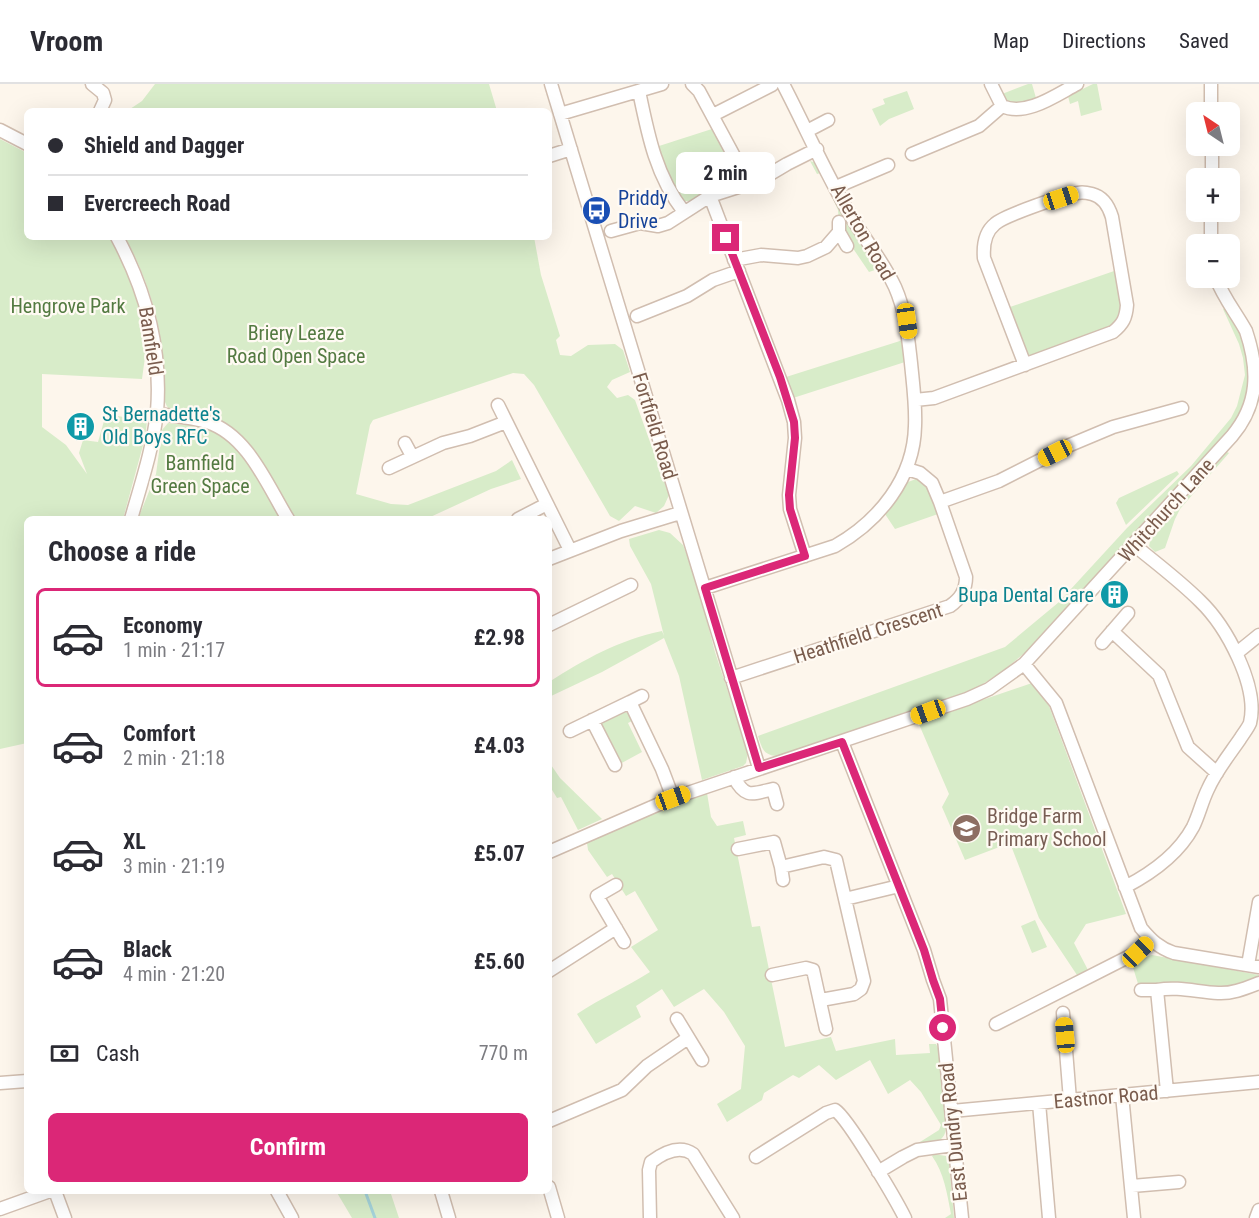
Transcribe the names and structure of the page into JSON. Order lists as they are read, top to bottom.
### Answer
{
  "streets": {
    "street": [
      "Allerton Road",
      "Bamfield",
      "Fortfield Road",
      "Whitchurch Lane",
      "Heathfield Crescent",
      "Eastnor Road",
      "East Dundry Road"
    ]
  },
  "crossings": [
    ["Allerton Road", "Fortfield Road"],
    ["Allerton Road", "Heathfield Crescent"],
    ["Fortfield Road", "Whitchurch Lane"],
    ["Fortfield Road", "Heathfield Crescent"],
    ["Whitchurch Lane", "East Dundry Road"],
    ["Eastnor Road", "East Dundry Road"]
  ],
  "parks": ["Hengrove Park", "Briery Leaze Road Open Space", "Bamfield Green Space"],
  "places": {
    "bus stop": ["Priddy Drive"],
    "building": ["St Bernadette's Old Boys RFC", "Bupa Dental Care"],
    "school or university": ["Bridge Farm Primary School"]
  },
  "north": "top left",
  "page": {
    "header": "Vroom",
    "nav": ["Map", "Directions", "Saved"],
    "map_buttons": ["+", "−"],
    "banner": ["Shield and Dagger", "Evercreech Road"],
    "bubble": "2 min",
    "heading": "Choose a ride",
    "list": [
      {
        "name": "Economy",
        "note": "1 min · 21:17",
        "value": "£2.98"
      },
      {
        "name": "Comfort",
        "note": "2 min · 21:18",
        "value": "£4.03"
      },
      {
        "name": "XL",
        "note": "3 min · 21:19",
        "value": "£5.07"
      },
      {
        "name": "Black",
        "note": "4 min · 21:20",
        "value": "£5.60"
      }
    ],
    "pay": ["Cash", "770 m"],
    "buttons": "Confirm"
  }
}
